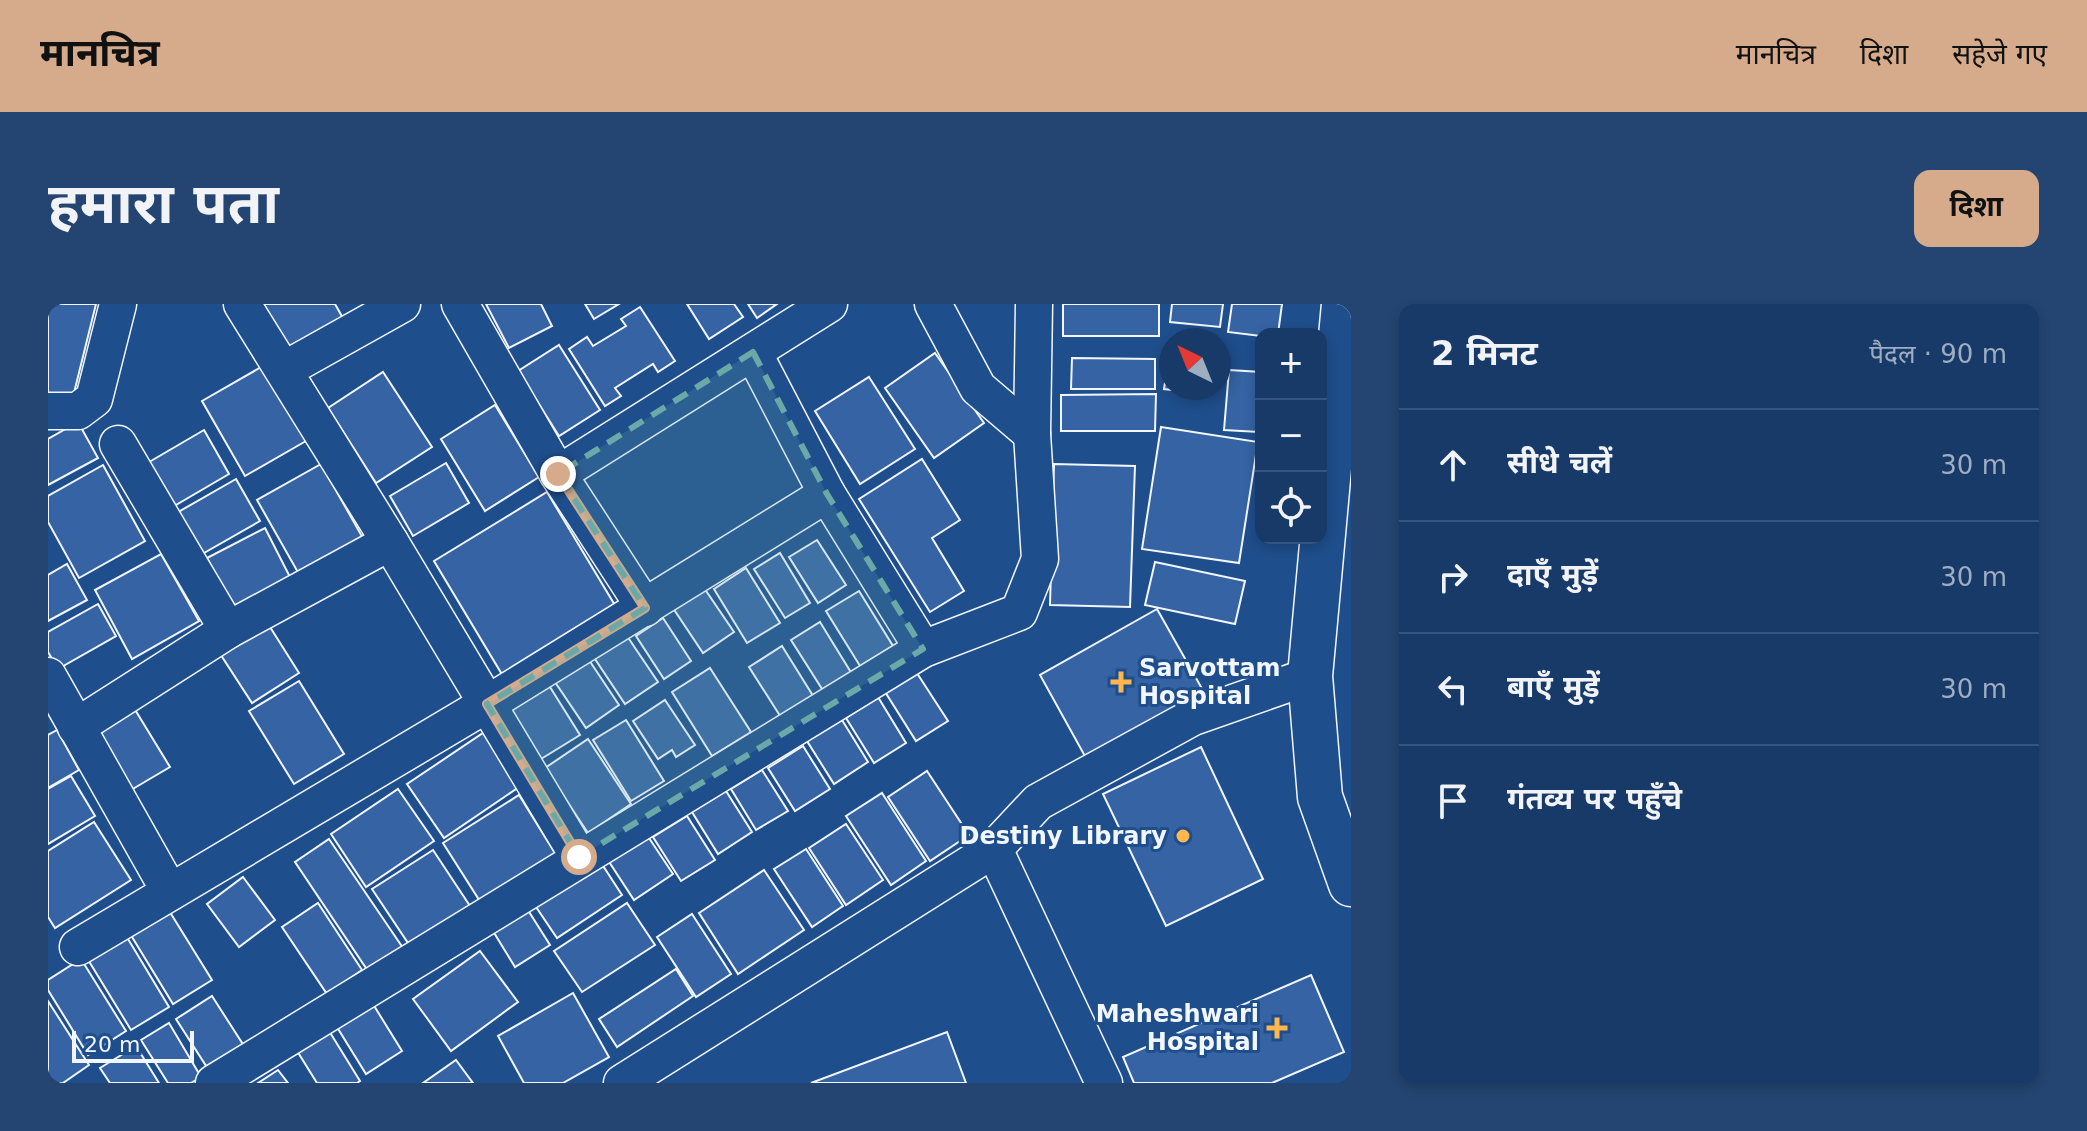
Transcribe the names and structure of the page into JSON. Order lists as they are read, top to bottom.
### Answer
{
  "places": {
    "health": ["Sarvottam Hospital", "Maheshwari Hospital"],
    "other": ["Destiny Library"]
  },
  "scale_bar": "20 m",
  "north": "top left",
  "page": {
    "header": "मानचित्र",
    "nav": ["मानचित्र", "दिशा", "सहेजे गए"],
    "buttons": "दिशा",
    "title": "हमारा पता",
    "heading": ["2 मिनट", "पैदल · 90 m"],
    "map_buttons": ["+", "−"],
    "list": [
      ["सीधे चलें", "30 m"],
      ["दाएँ मुड़ें", "30 m"],
      ["बाएँ मुड़ें", "30 m"],
      "गंतव्य पर पहुँचे"
    ],
    "scale": "20 m"
  }
}
